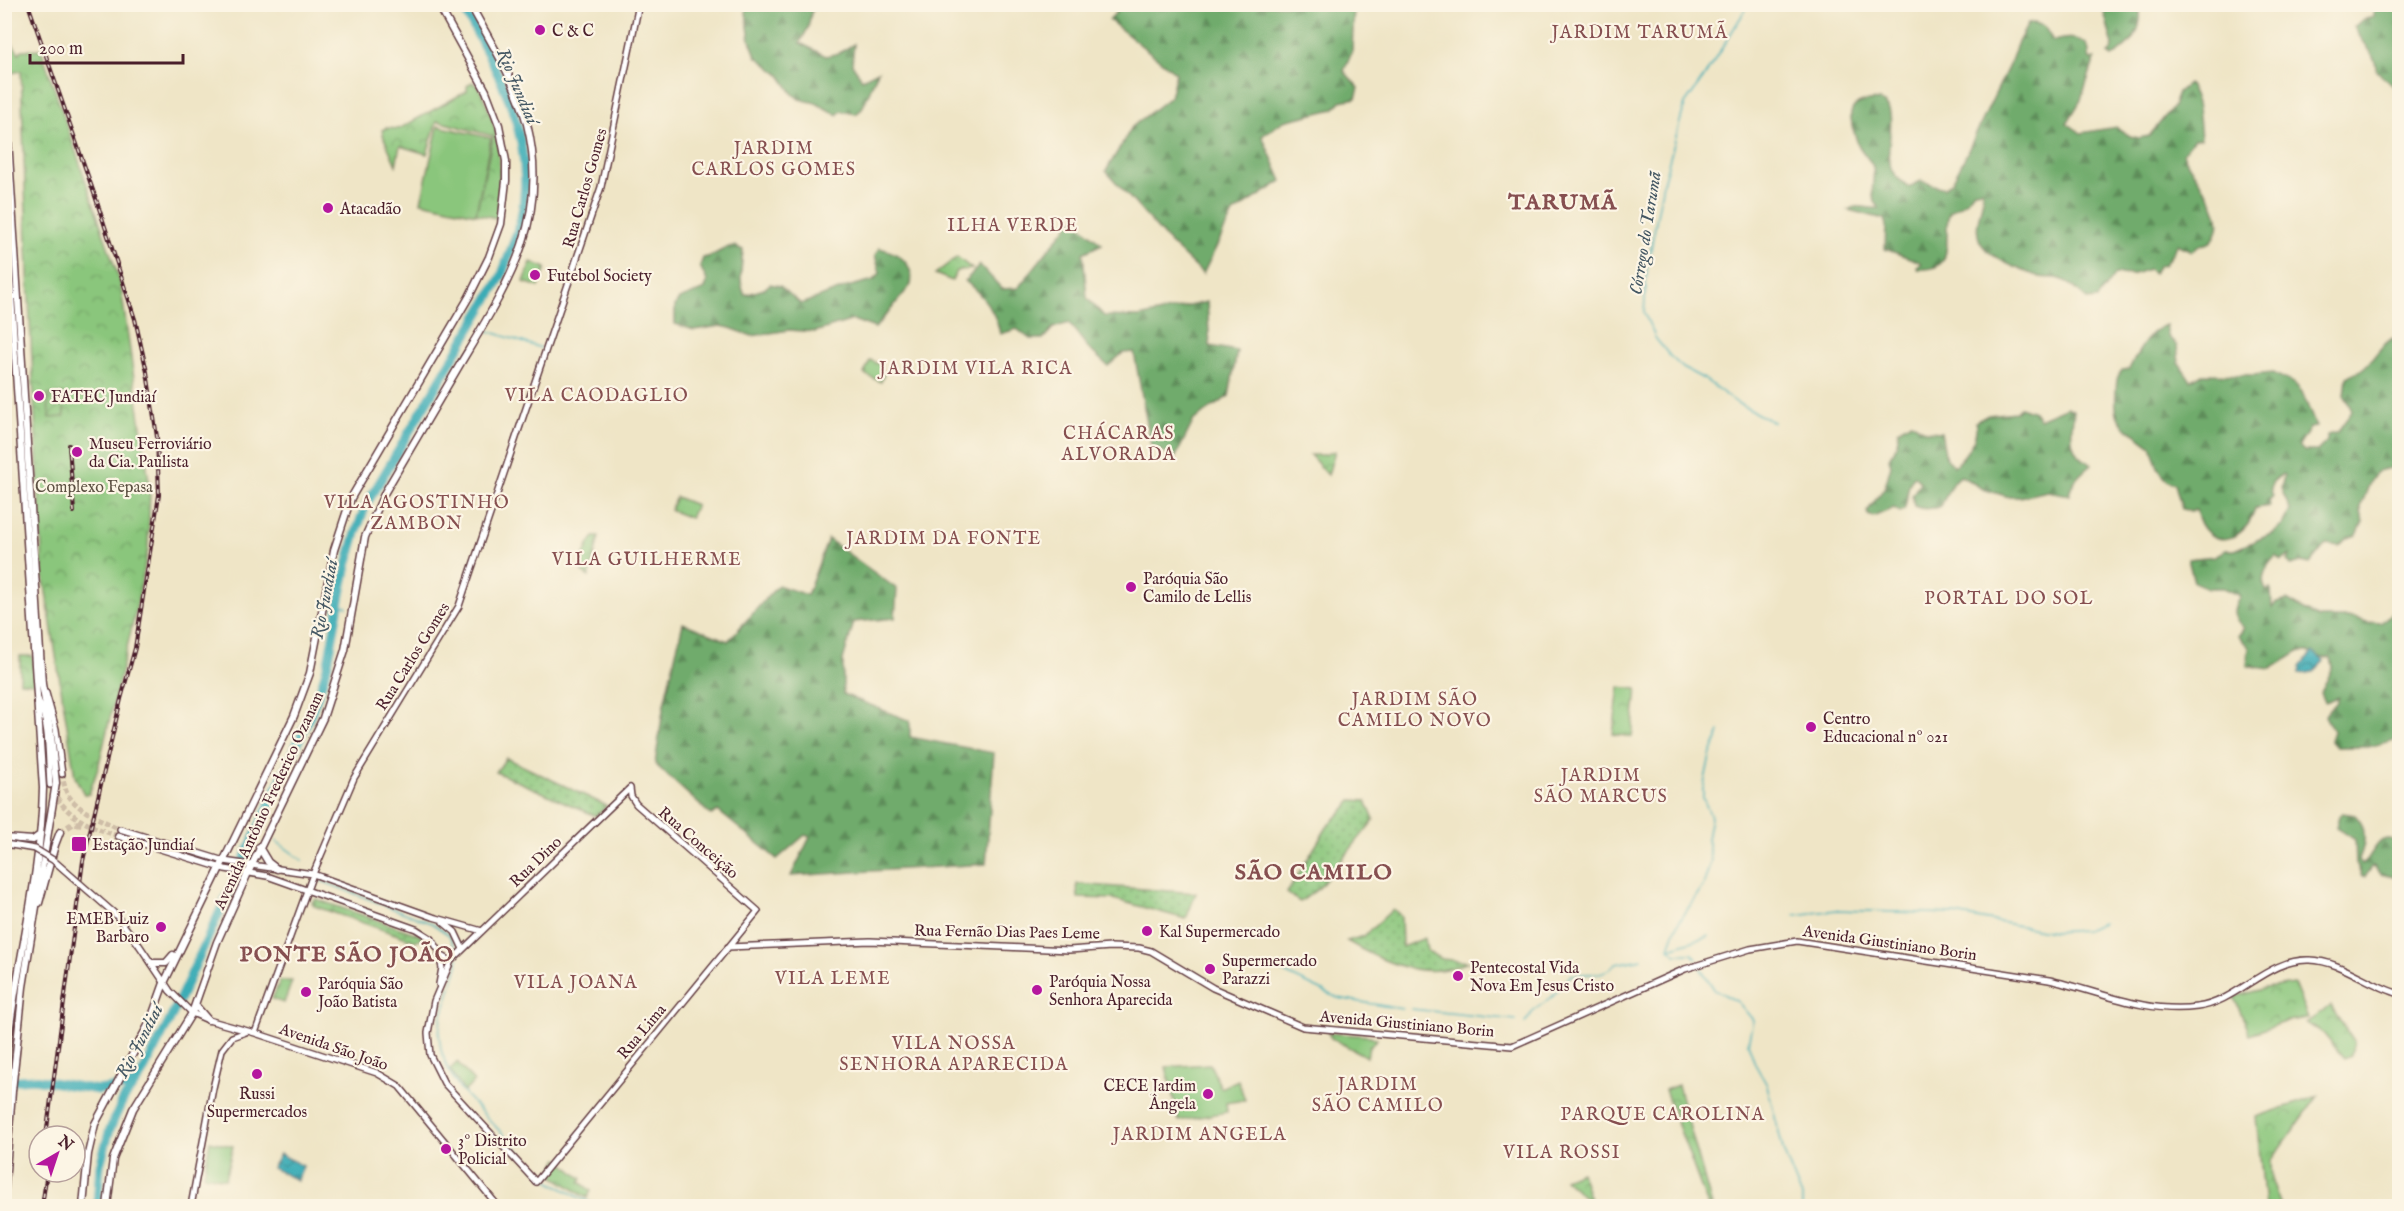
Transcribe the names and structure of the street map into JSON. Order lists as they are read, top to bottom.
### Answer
{
  "streets": {
    "main road": [
      "Rua Carlos Gomes",
      "Avenida Antônio Frederico Ozanam",
      "Rua Conceição",
      "Rua Dino",
      "Rua Fernão Dias Paes Leme",
      "Avenida Giustiniano Borin",
      "Rua Lima",
      "Avenida São João"
    ]
  },
  "crossings": [
    ["Rua Carlos Gomes", "Avenida São João"],
    ["Avenida Antônio Frederico Ozanam", "Avenida São João"],
    ["Rua Conceição", "Rua Dino"],
    ["Rua Conceição", "Rua Lima"],
    ["Rua Fernão Dias Paes Leme", "Avenida Giustiniano Borin"],
    ["Rua Fernão Dias Paes Leme", "Rua Lima"]
  ],
  "districts": [
    "JARDIM TARUMÃ",
    "JARDIM CARLOS GOMES",
    "TARUMÃ",
    "ILHA VERDE",
    "JARDIM VILA RICA",
    "VILA CAODAGLIO",
    "CHÁCARAS ALVORADA",
    "VILA AGOSTINHO ZAMBON",
    "JARDIM DA FONTE",
    "VILA GUILHERME",
    "PORTAL DO SOL",
    "JARDIM SÃO CAMILO NOVO",
    "JARDIM SÃO MARCUS",
    "SÃO CAMILO",
    "PONTE SÃO JOÃO",
    "VILA LEME",
    "VILA JOANA",
    "VILA NOSSA SENHORA APARECIDA",
    "JARDIM SÃO CAMILO",
    "PARQUE CAROLINA",
    "JARDIM ANGELA",
    "VILA ROSSI"
  ],
  "water": ["Rio Jundiaí", "Córrego do Tarumã"],
  "parks": ["Complexo Fepasa"],
  "places": {
    "other": [
      "C & C",
      "Atacadão",
      "Futebol Society",
      "FATEC Jundiaí",
      "Museu Ferroviário da Cia. Paulista",
      "Paróquia São Camilo de Lellis",
      "Centro Educacional nº 021",
      "EMEB Luiz Barbaro",
      "Kal Supermercado",
      "Supermercado Parazzi",
      "Pentecostal Vida Nova Em Jesus Cristo",
      "Paróquia Nossa Senhora Aparecida",
      "Paróquia São João Batista",
      "Russi Supermercados",
      "CECE Jardim Ângela",
      "3º Distrito Policial"
    ],
    "transit": ["Estação Jundiaí"]
  },
  "scale_bar": "200 m",
  "north": "top right"
}
